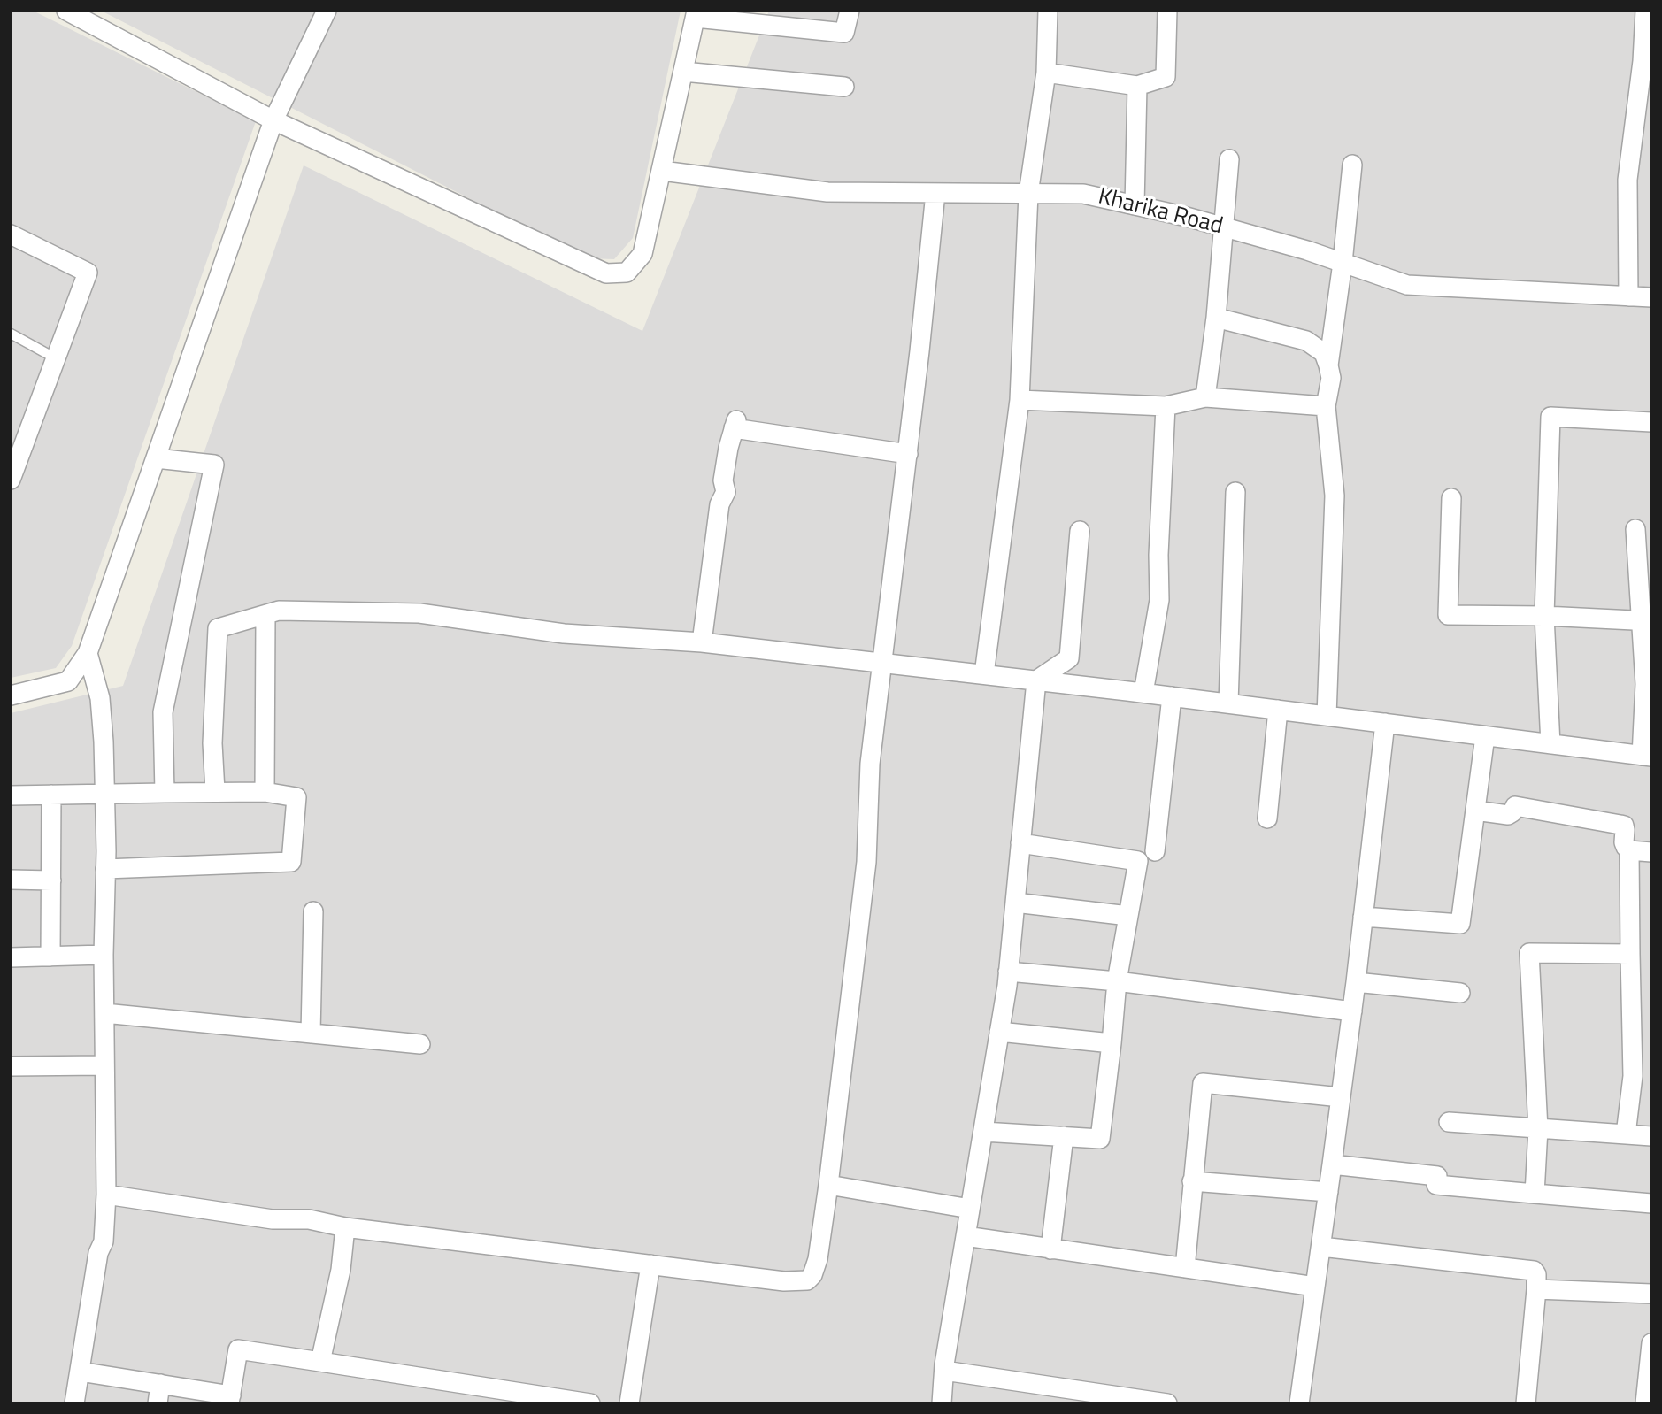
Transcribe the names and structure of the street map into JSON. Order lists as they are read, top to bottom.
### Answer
{
  "streets": {
    "street": ["Kharika Road"]
  }
}
